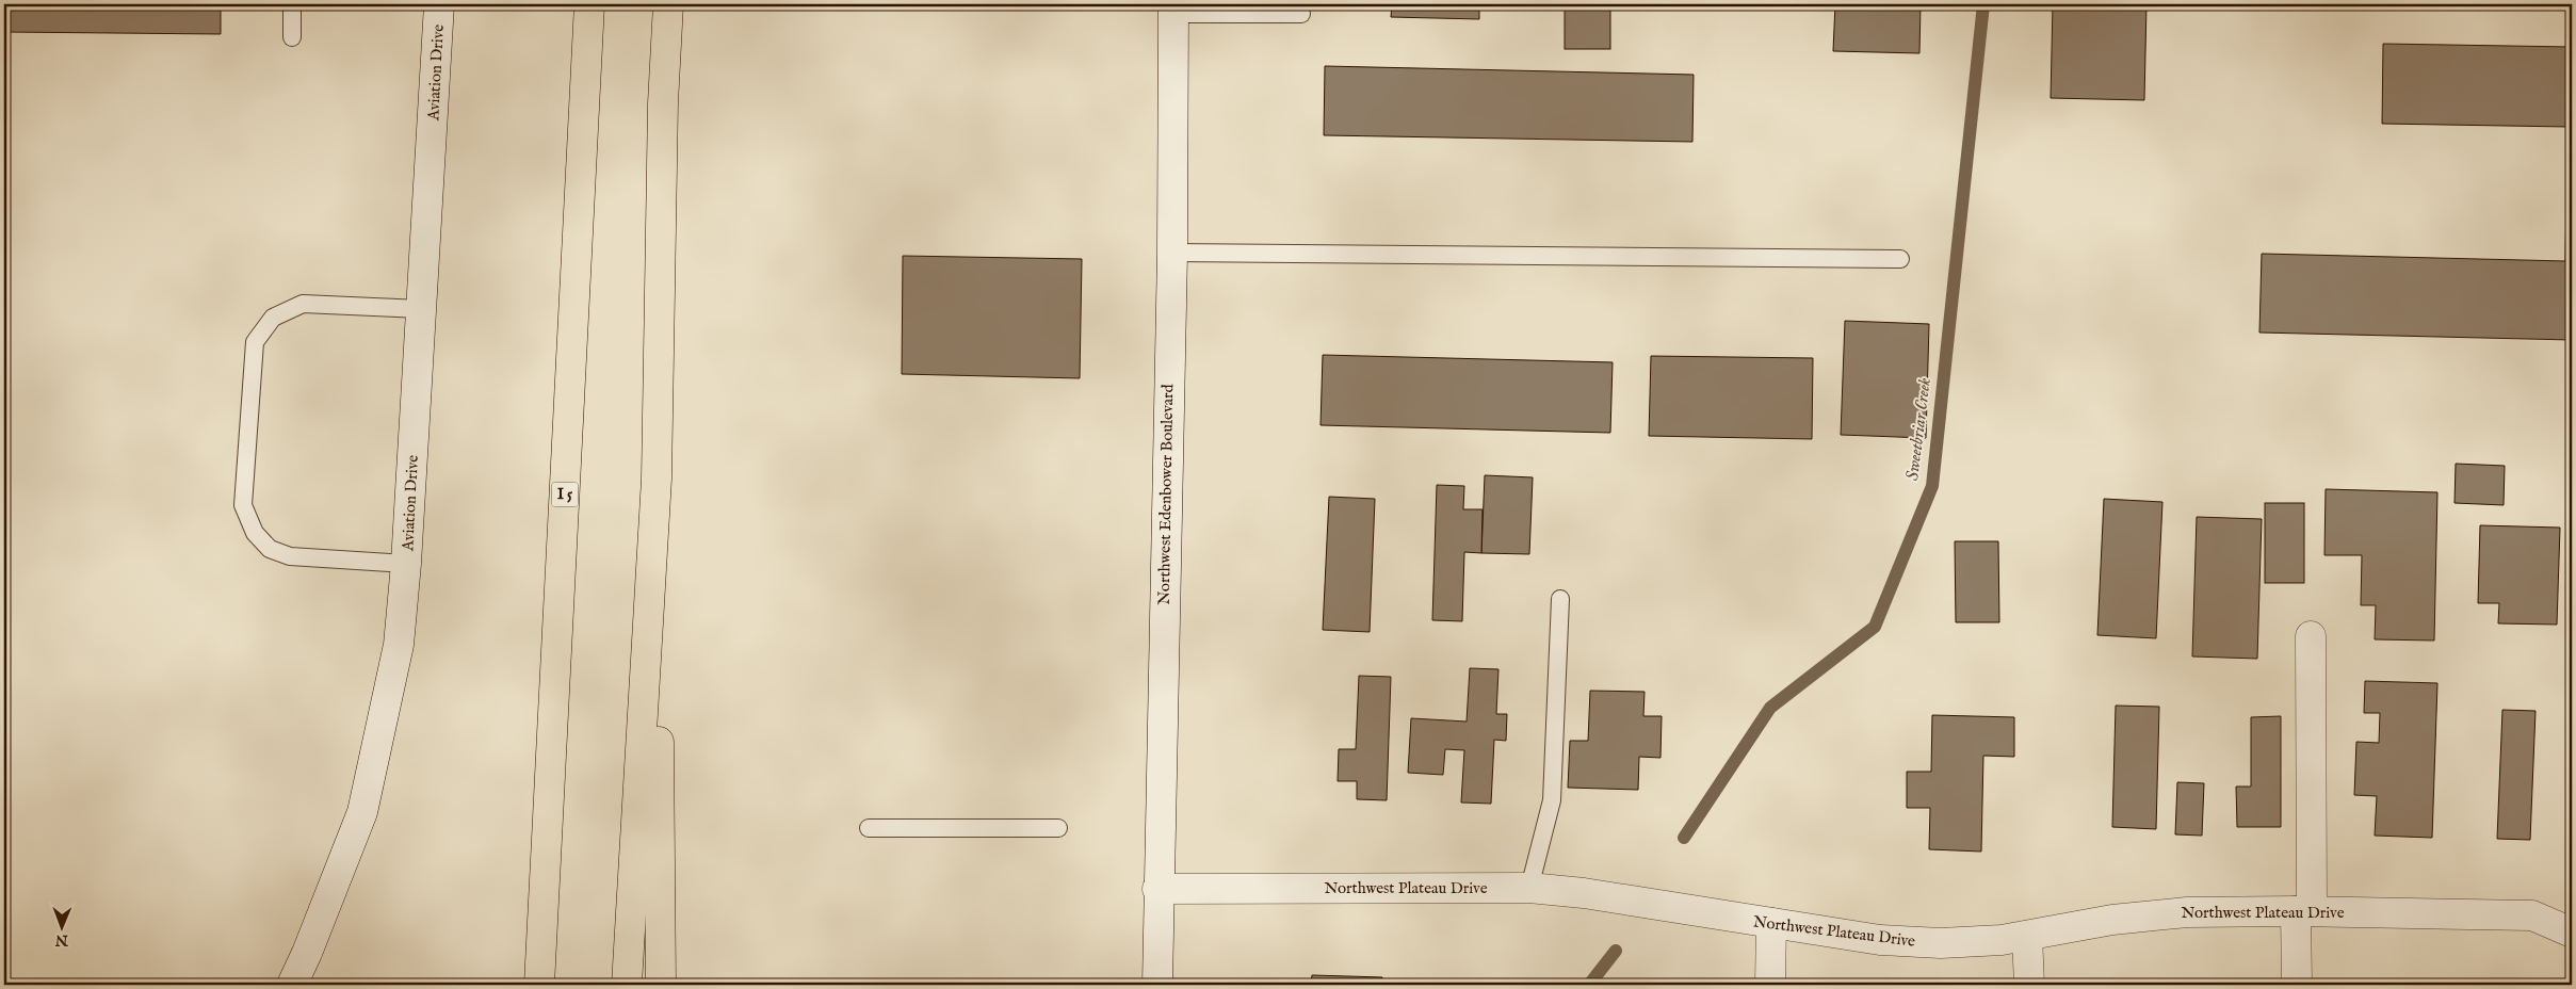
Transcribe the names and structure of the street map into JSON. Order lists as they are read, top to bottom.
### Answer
{
  "streets": {
    "highway": ["I 5"],
    "street": ["Aviation Drive", "Northwest Edenbower Boulevard", "Northwest Plateau Drive"]
  },
  "crossings": [
    ["Northwest Edenbower Boulevard", "Northwest Plateau Drive"]
  ],
  "water": ["Sweetbriar Creek"],
  "north": "bottom"
}
